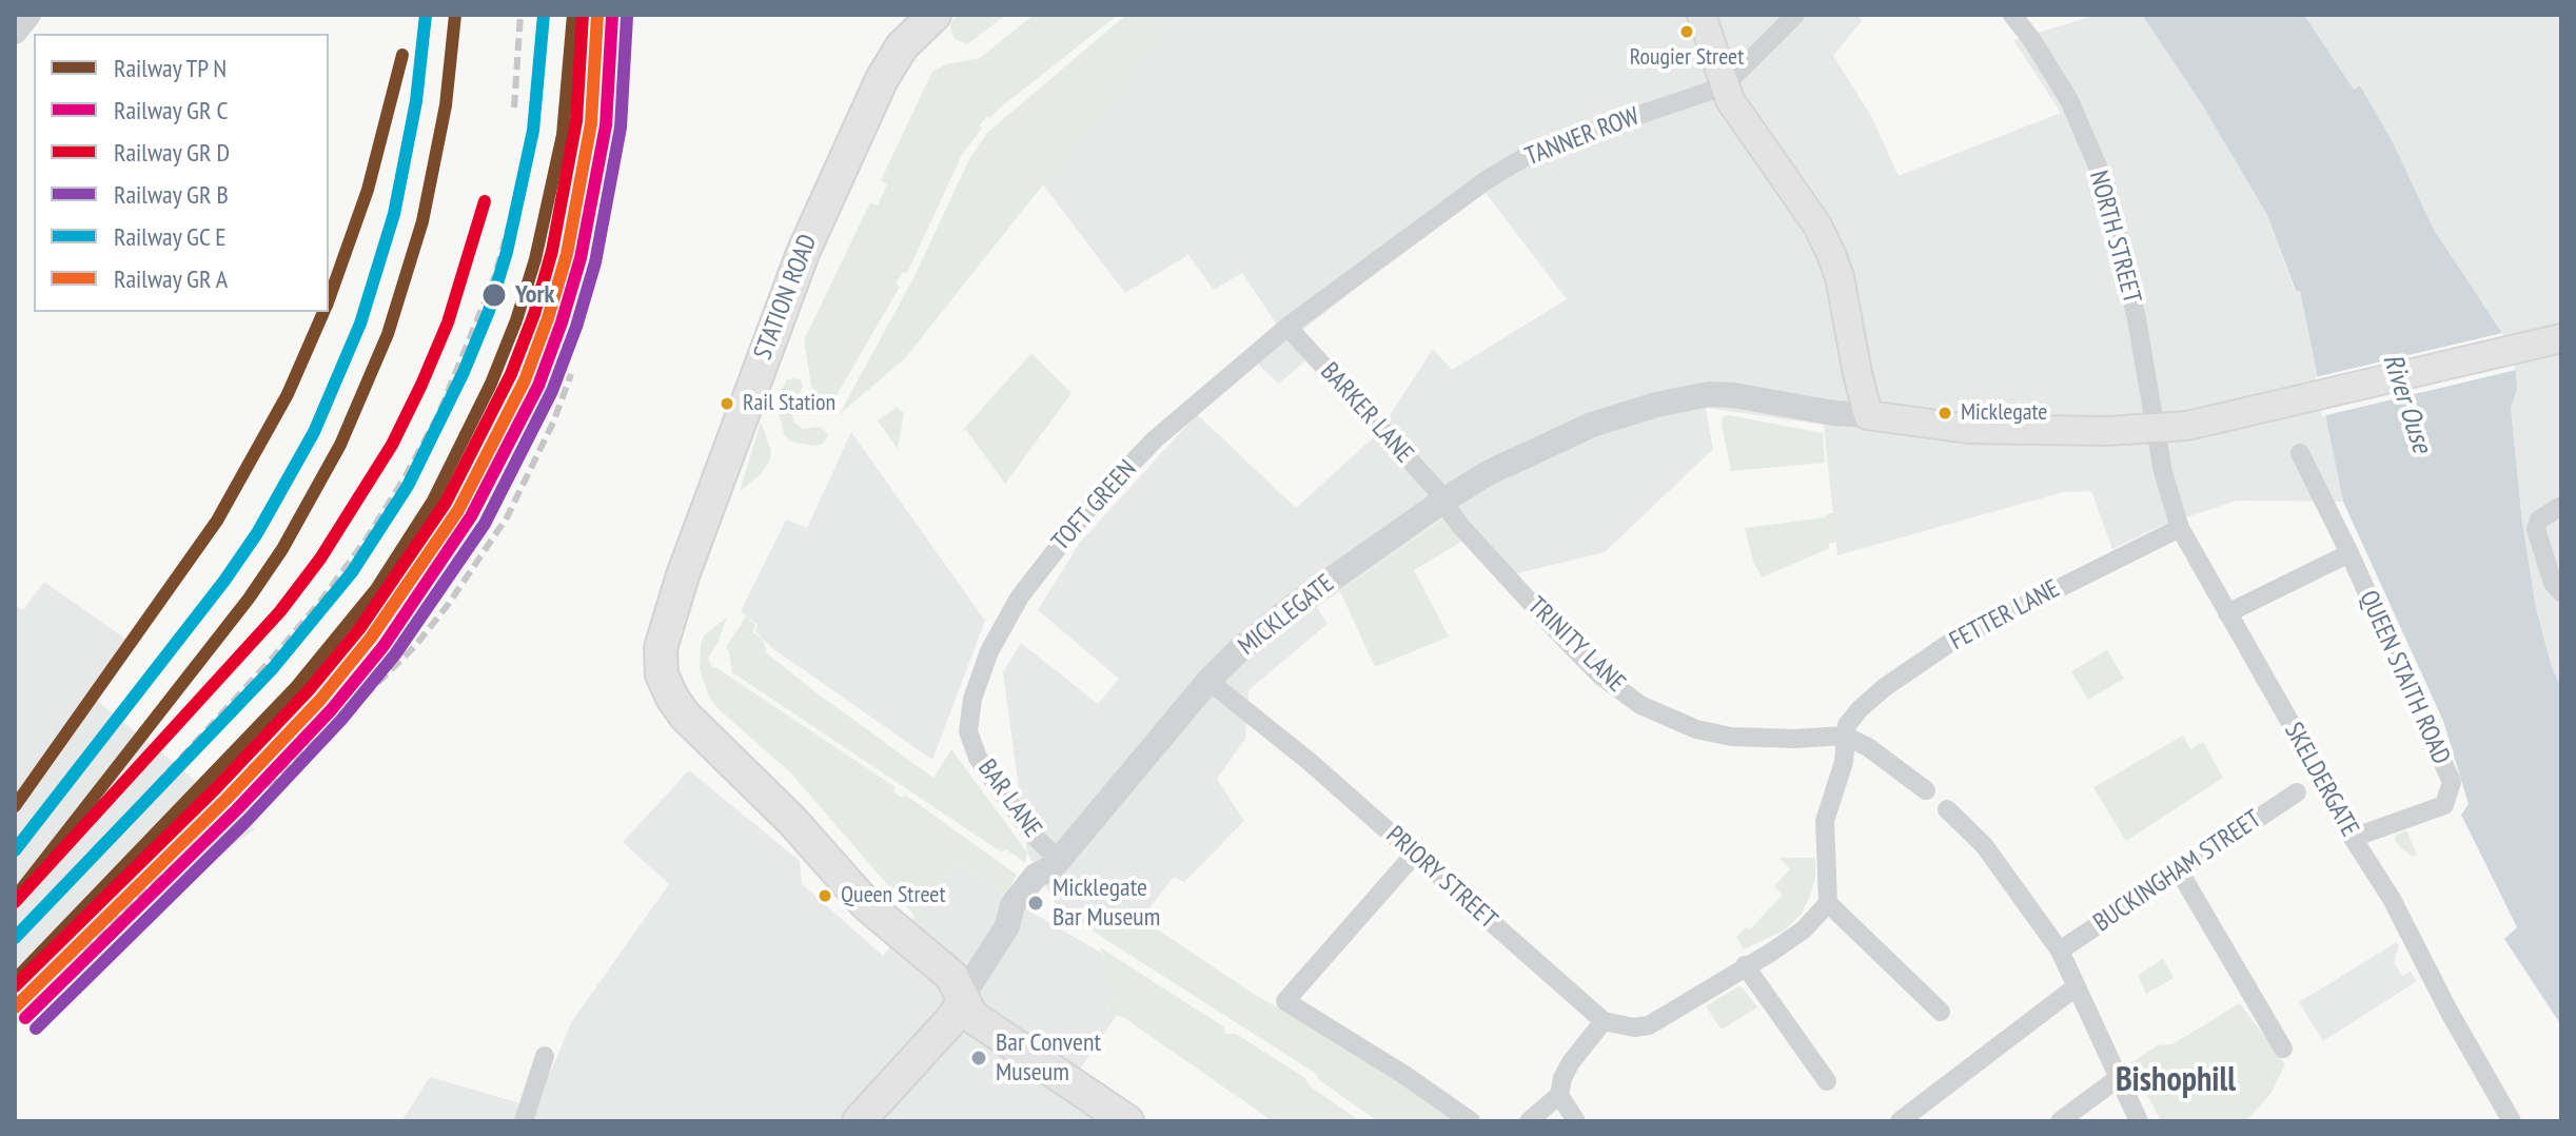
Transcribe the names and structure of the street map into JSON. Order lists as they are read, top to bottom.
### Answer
{
  "streets": {
    "main road": ["STATION ROAD", "MICKLEGATE"],
    "street": [
      "TANNER ROW",
      "NORTH STREET",
      "BARKER LANE",
      "TOFT GREEN",
      "FETTER LANE",
      "TRINITY LANE",
      "QUEEN STAITH ROAD",
      "SKELDERGATE",
      "BAR LANE",
      "BUCKINGHAM STREET",
      "PRIORY STREET"
    ]
  },
  "crossings": [
    ["TANNER ROW", "BARKER LANE"],
    ["TANNER ROW", "TOFT GREEN"],
    ["NORTH STREET", "MICKLEGATE"],
    ["NORTH STREET", "SKELDERGATE"],
    ["STATION ROAD", "MICKLEGATE"],
    ["BARKER LANE", "TOFT GREEN"],
    ["BARKER LANE", "MICKLEGATE"],
    ["BARKER LANE", "TRINITY LANE"],
    ["TOFT GREEN", "BAR LANE"],
    ["MICKLEGATE", "TRINITY LANE"],
    ["MICKLEGATE", "SKELDERGATE"],
    ["MICKLEGATE", "BAR LANE"],
    ["MICKLEGATE", "PRIORY STREET"],
    ["FETTER LANE", "TRINITY LANE"],
    ["FETTER LANE", "SKELDERGATE"],
    ["QUEEN STAITH ROAD", "SKELDERGATE"]
  ],
  "districts": ["Bishophill"],
  "water": ["River Ouse"],
  "places": [
    "Rougier Street",
    "York",
    "Rail Station",
    "Micklegate",
    "Queen Street",
    "Micklegate Bar Museum",
    "Bar Convent Museum"
  ],
  "legend": [
    "Railway TP N",
    "Railway GR C",
    "Railway GR D",
    "Railway GR B",
    "Railway GC E",
    "Railway GR A"
  ]
}
